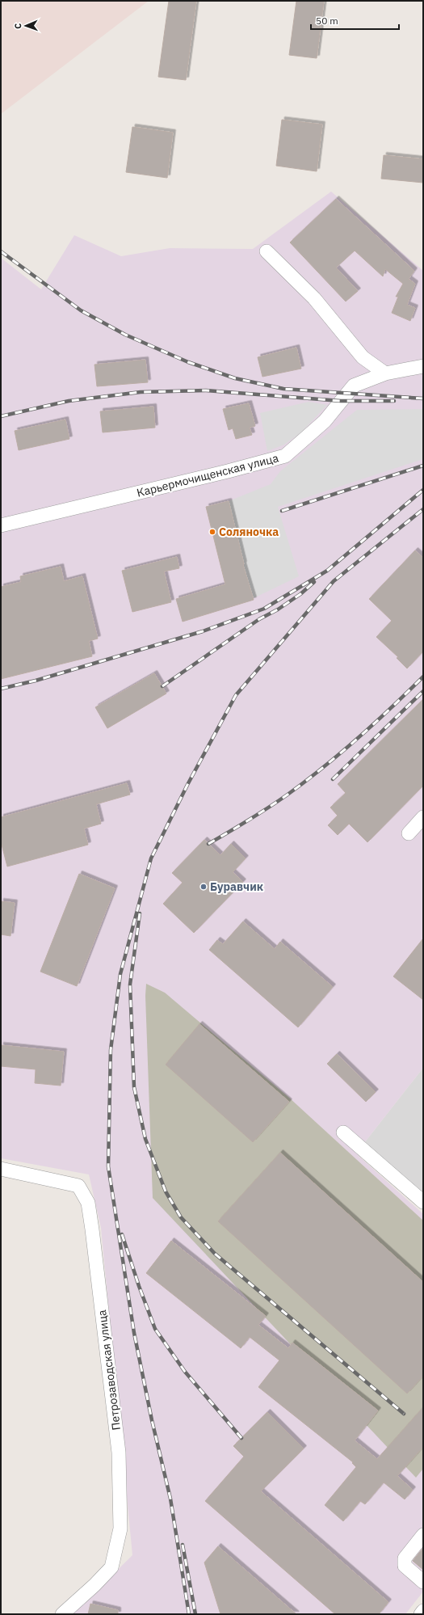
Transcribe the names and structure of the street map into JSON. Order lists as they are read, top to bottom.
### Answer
{
  "streets": {
    "street": ["Карьермочищенская улица", "Петрозаводская улица"]
  },
  "places": ["Соляночка", "Буравчик"],
  "scale_bar": "50 m",
  "north": "left"
}
